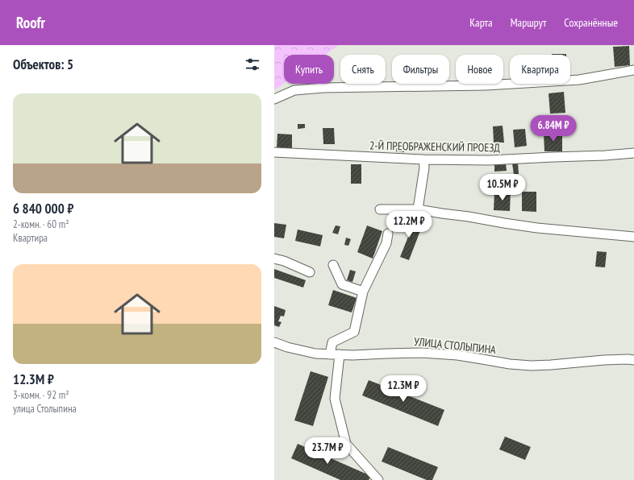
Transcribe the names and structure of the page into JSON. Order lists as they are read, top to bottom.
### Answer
{
  "streets": {
    "street": ["2-Й ПРЕОБРАЖЕНСКИЙ ПРОЕЗД", "УЛИЦА СТОЛЫПИНА"]
  },
  "page": {
    "header": "Roofr",
    "nav": ["Карта", "Маршрут", "Сохранённые"],
    "heading": "Объектов: 5",
    "chip": [
      "Купить",
      "Снять",
      "Фильтры",
      "Новое",
      "Квартира"
    ],
    "list": [
      {
        "name": "6 840 000 ₽",
        "note": "2-комн. · 60 m² · Квартира"
      },
      {
        "name": "12.3M ₽",
        "note": "3-комн. · 92 m² · улица Столыпина"
      }
    ],
    "price": [
      "6.84M ₽",
      "10.5M ₽",
      "12.2M ₽",
      "12.3M ₽",
      "23.7M ₽"
    ]
  }
}
